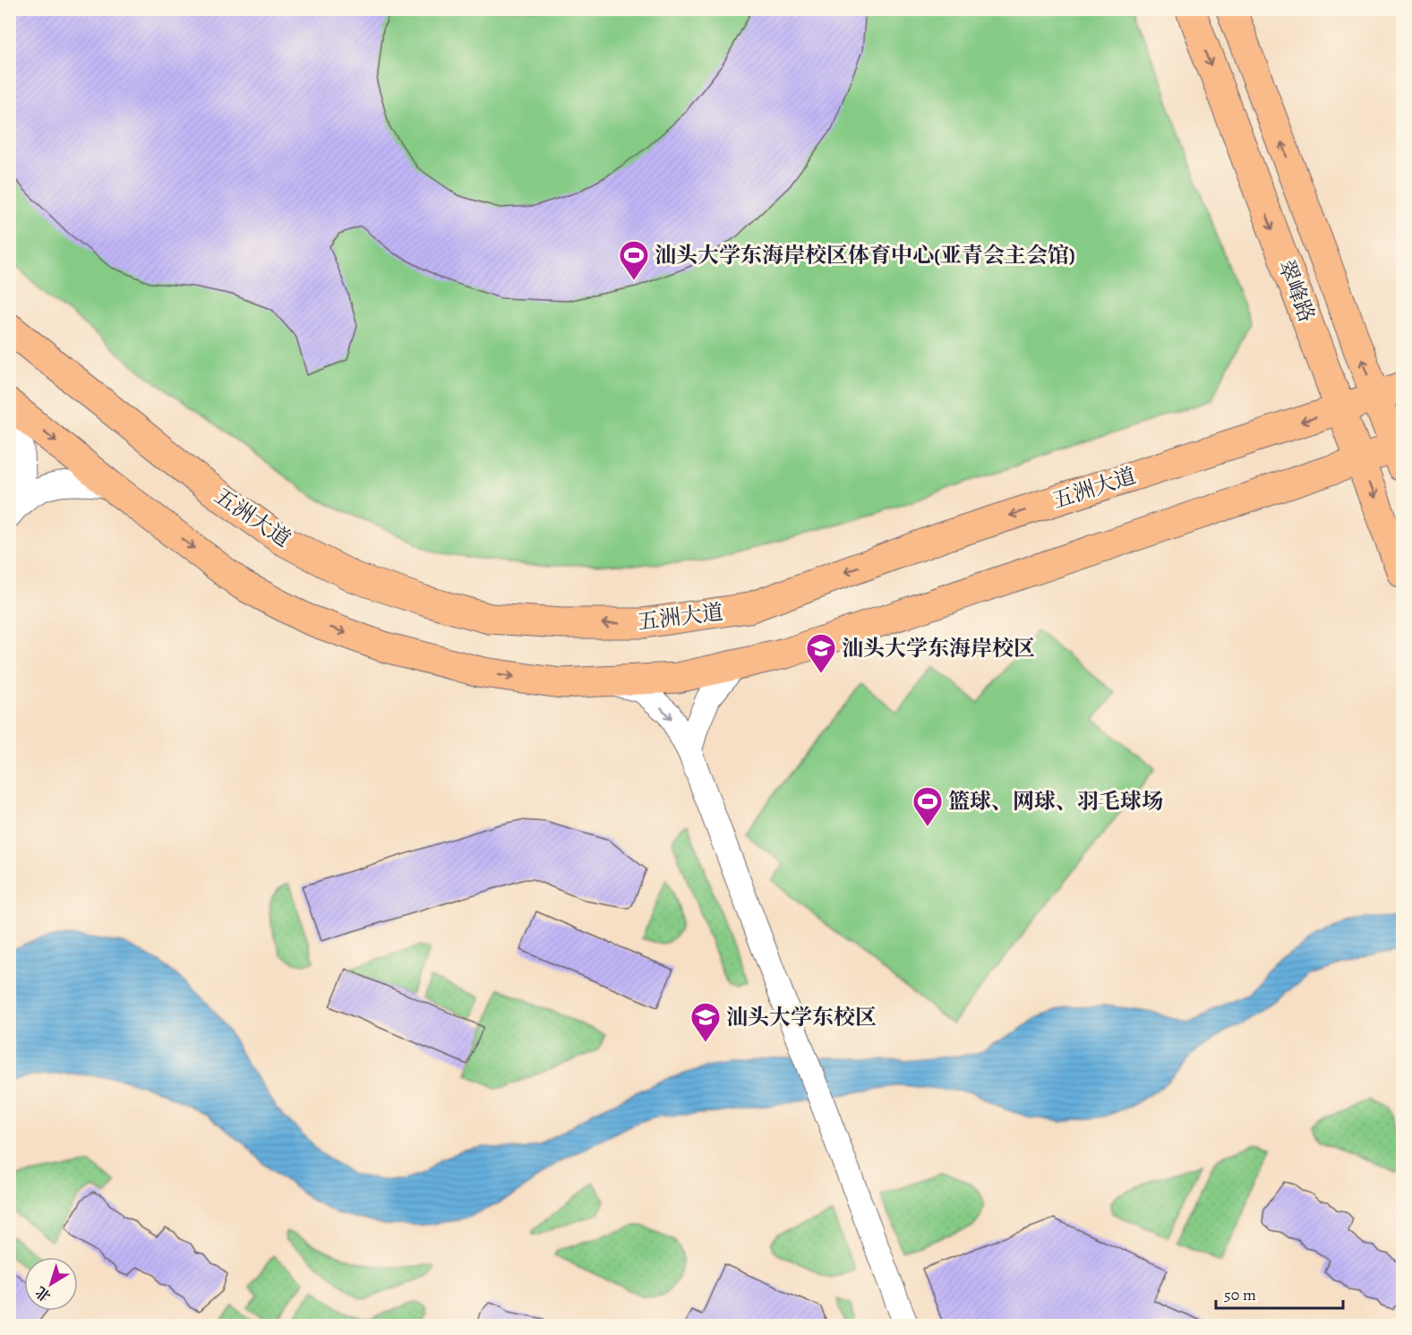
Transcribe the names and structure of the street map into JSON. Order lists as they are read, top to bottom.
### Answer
{
  "streets": {
    "main road": ["翠峰路", "五洲大道"]
  },
  "crossings": [
    ["翠峰路", "五洲大道"]
  ],
  "places": {
    "sports": ["汕头大学东海岸校区体育中心(亚青会主会馆)", "篮球、网球、羽毛球场"],
    "school or university": ["汕头大学东海岸校区", "汕头大学东校区"]
  },
  "scale_bar": "50 m",
  "north": "bottom left"
}
